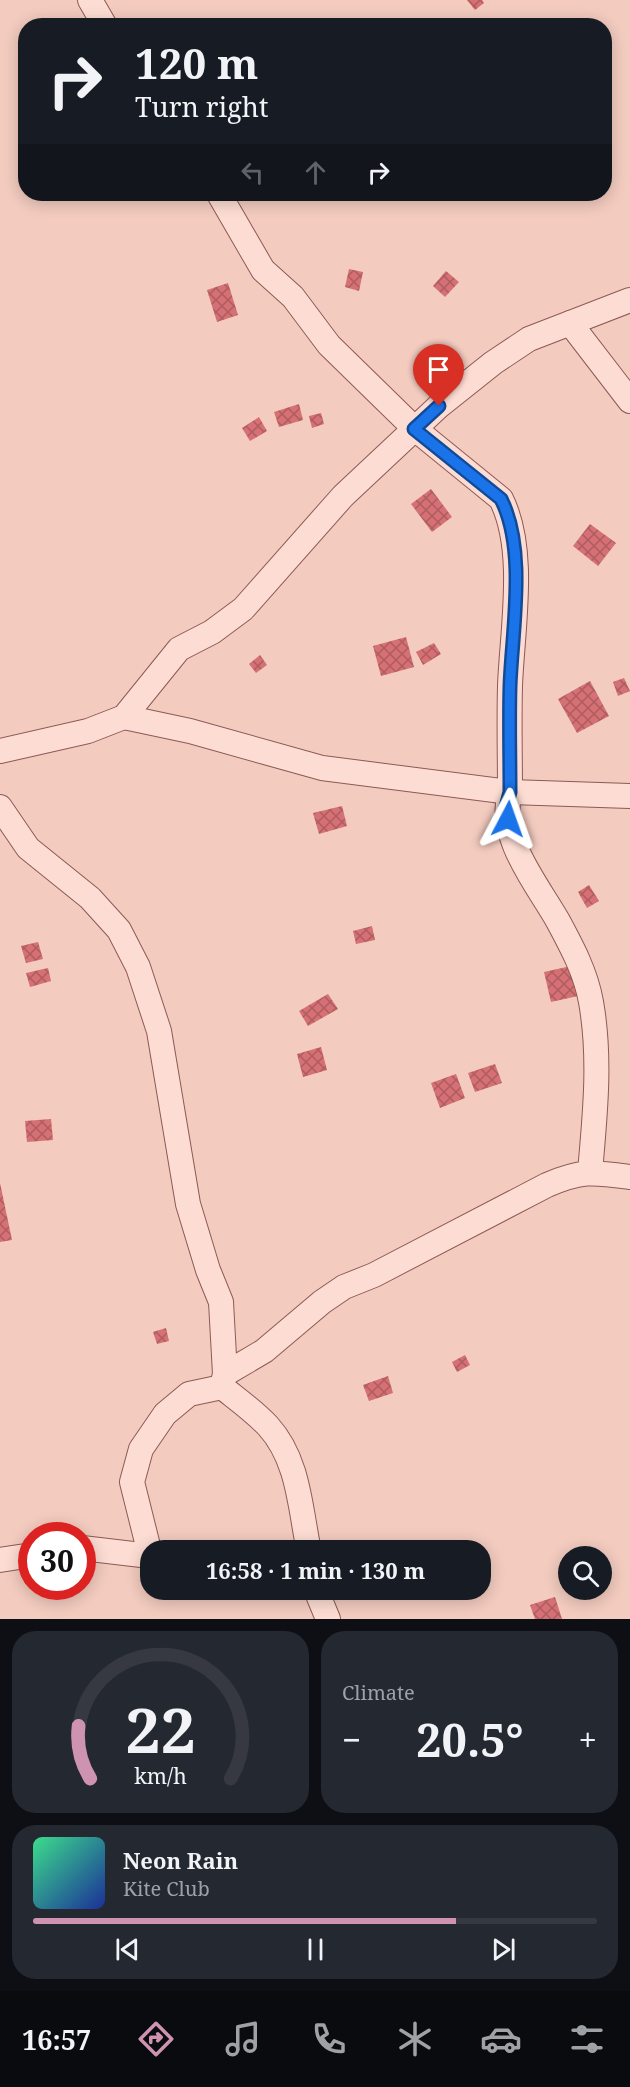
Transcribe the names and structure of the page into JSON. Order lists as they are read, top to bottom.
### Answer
{
  "page": {
    "turn": ["120 m", "Turn right"],
    "limit": "30",
    "trip": "16:58 · 1 min · 130 m",
    "tile": "Climate",
    "heat": ["−", "20.5°", "+"],
    "song": ["Neon Rain", "Kite Club"],
    "tabs": "16:57",
    "gauge": ["22", "km/h"]
  }
}
